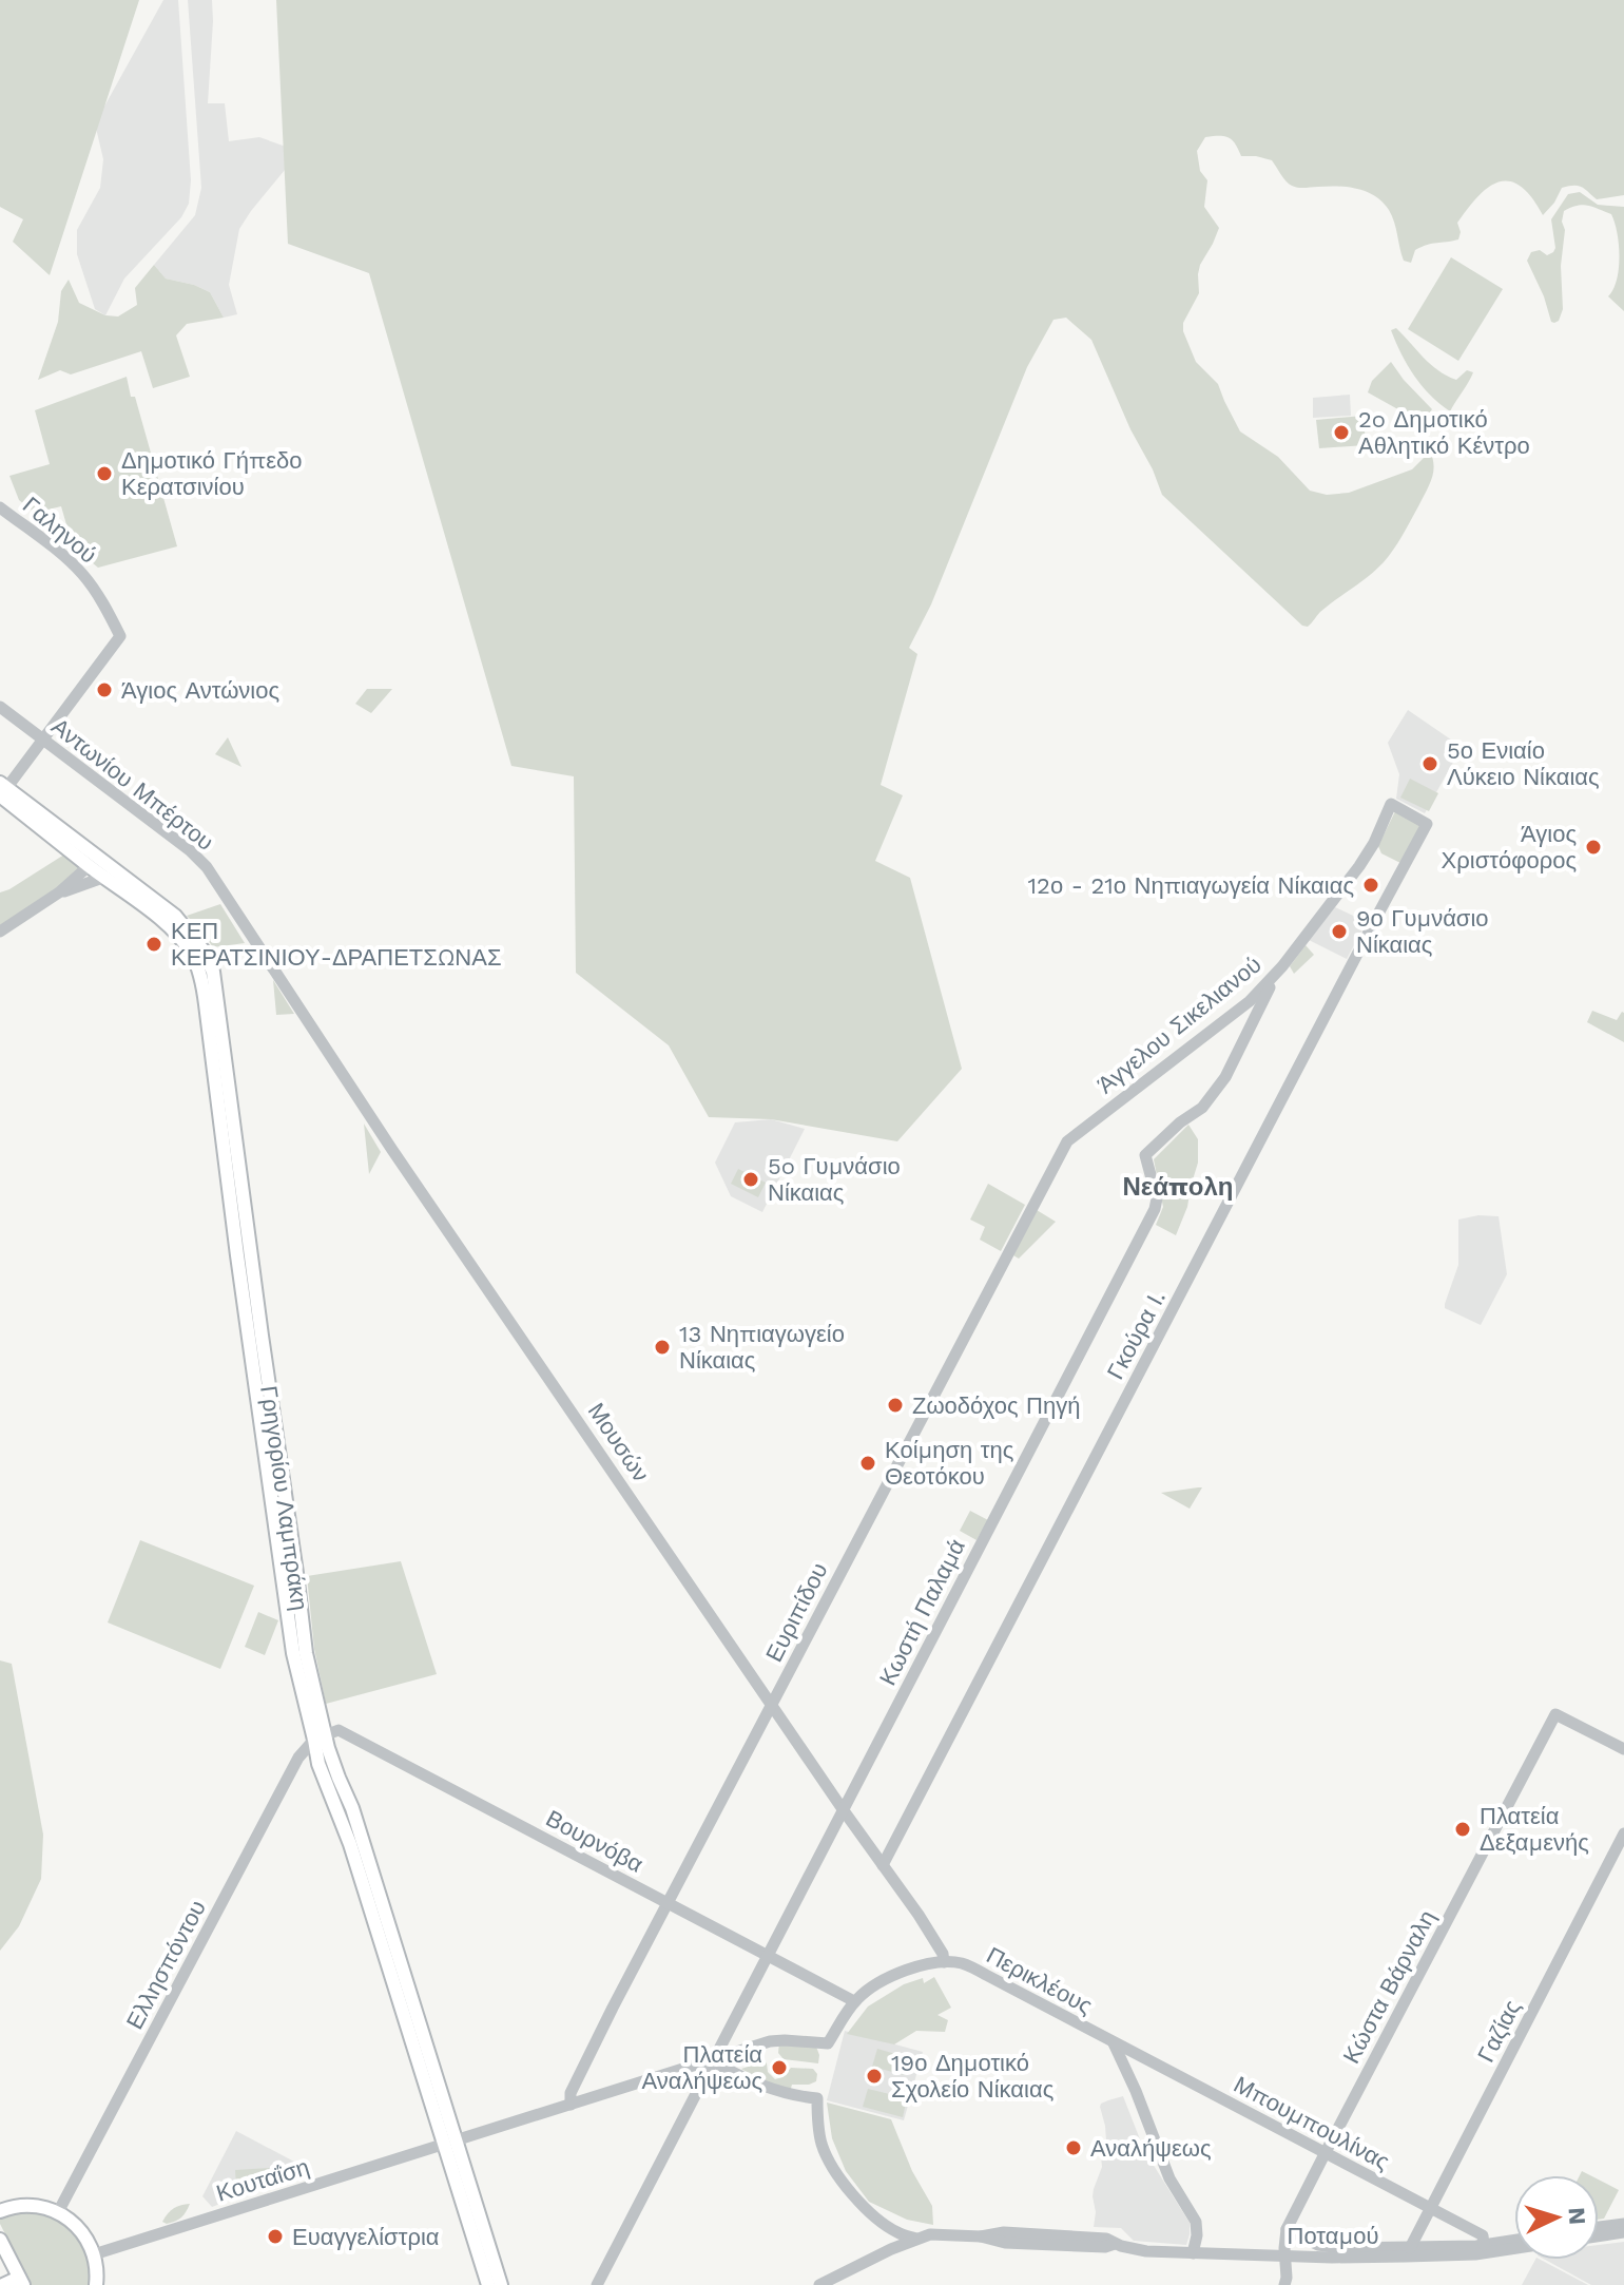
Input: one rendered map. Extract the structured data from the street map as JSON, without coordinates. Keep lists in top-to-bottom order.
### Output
{
  "streets": {
    "main road": ["Γρηγορίου Λαμπράκη"],
    "street": [
      "Γαληνού",
      "Αντωνίου Μπέρτου",
      "Άγγελου Σικελιανού",
      "Γκούρα Ι.",
      "Μουσών",
      "Ευριπίδου",
      "Κωστή Παλαμά",
      "Βουρνόβα",
      "Ελλησπόντου",
      "Περικλέους",
      "Κώστα Βάρναλη",
      "Γαζίας",
      "Μπουμπουλίνας",
      "Κουταΐση",
      "Ποταμού"
    ]
  },
  "crossings": [
    ["Γαληνού", "Αντωνίου Μπέρτου"],
    ["Αντωνίου Μπέρτου", "Μουσών"],
    ["Άγγελου Σικελιανού", "Γκούρα Ι."],
    ["Άγγελου Σικελιανού", "Ευριπίδου"],
    ["Άγγελου Σικελιανού", "Κωστή Παλαμά"],
    ["Γκούρα Ι.", "Μουσών"],
    ["Μουσών", "Ευριπίδου"],
    ["Μουσών", "Κωστή Παλαμά"],
    ["Μουσών", "Περικλέους"],
    ["Γρηγορίου Λαμπράκη", "Βουρνόβα"],
    ["Γρηγορίου Λαμπράκη", "Ελλησπόντου"],
    ["Γρηγορίου Λαμπράκη", "Κουταΐση"],
    ["Ευριπίδου", "Βουρνόβα"],
    ["Ευριπίδου", "Κουταΐση"],
    ["Κωστή Παλαμά", "Βουρνόβα"],
    ["Κωστή Παλαμά", "Κουταΐση"],
    ["Βουρνόβα", "Ελλησπόντου"],
    ["Βουρνόβα", "Κουταΐση"],
    ["Περικλέους", "Μπουμπουλίνας"],
    ["Κώστα Βάρναλη", "Μπουμπουλίνας"],
    ["Κώστα Βάρναλη", "Ποταμού"],
    ["Γαζίας", "Μπουμπουλίνας"],
    ["Γαζίας", "Ποταμού"],
    ["Μπουμπουλίνας", "Ποταμού"]
  ],
  "districts": ["Νεάπολη"],
  "places": [
    "2o Δημοτικό Αθλητικό Κέντρο",
    "Δημοτικό Γήπεδο Κερατσινίου",
    "Άγιος Αντώνιος",
    "5ο Ενιαίο Λύκειο Νίκαιας",
    "Άγιος Χριστόφορος",
    "12ο - 21ο Νηπιαγωγεία Νίκαιας",
    "9ο Γυμνάσιο Νίκαιας",
    "ΚΕΠ ΚΕΡΑΤΣΙΝΙΟΥ-ΔΡΑΠΕΤΣΩΝΑΣ",
    "5o Γυμνάσιο Νίκαιας",
    "13 Νηπιαγωγείο Νίκαιας",
    "Ζωοδόχος Πηγή",
    "Κοίμηση της Θεοτόκου",
    "Πλατεία Δεξαμενής",
    "Πλατεία Αναλήψεως",
    "19ο Δημοτικό Σχολείο Νίκαιας",
    "Αναλήψεως",
    "Ευαγγελίστρια"
  ],
  "north": "right"
}
